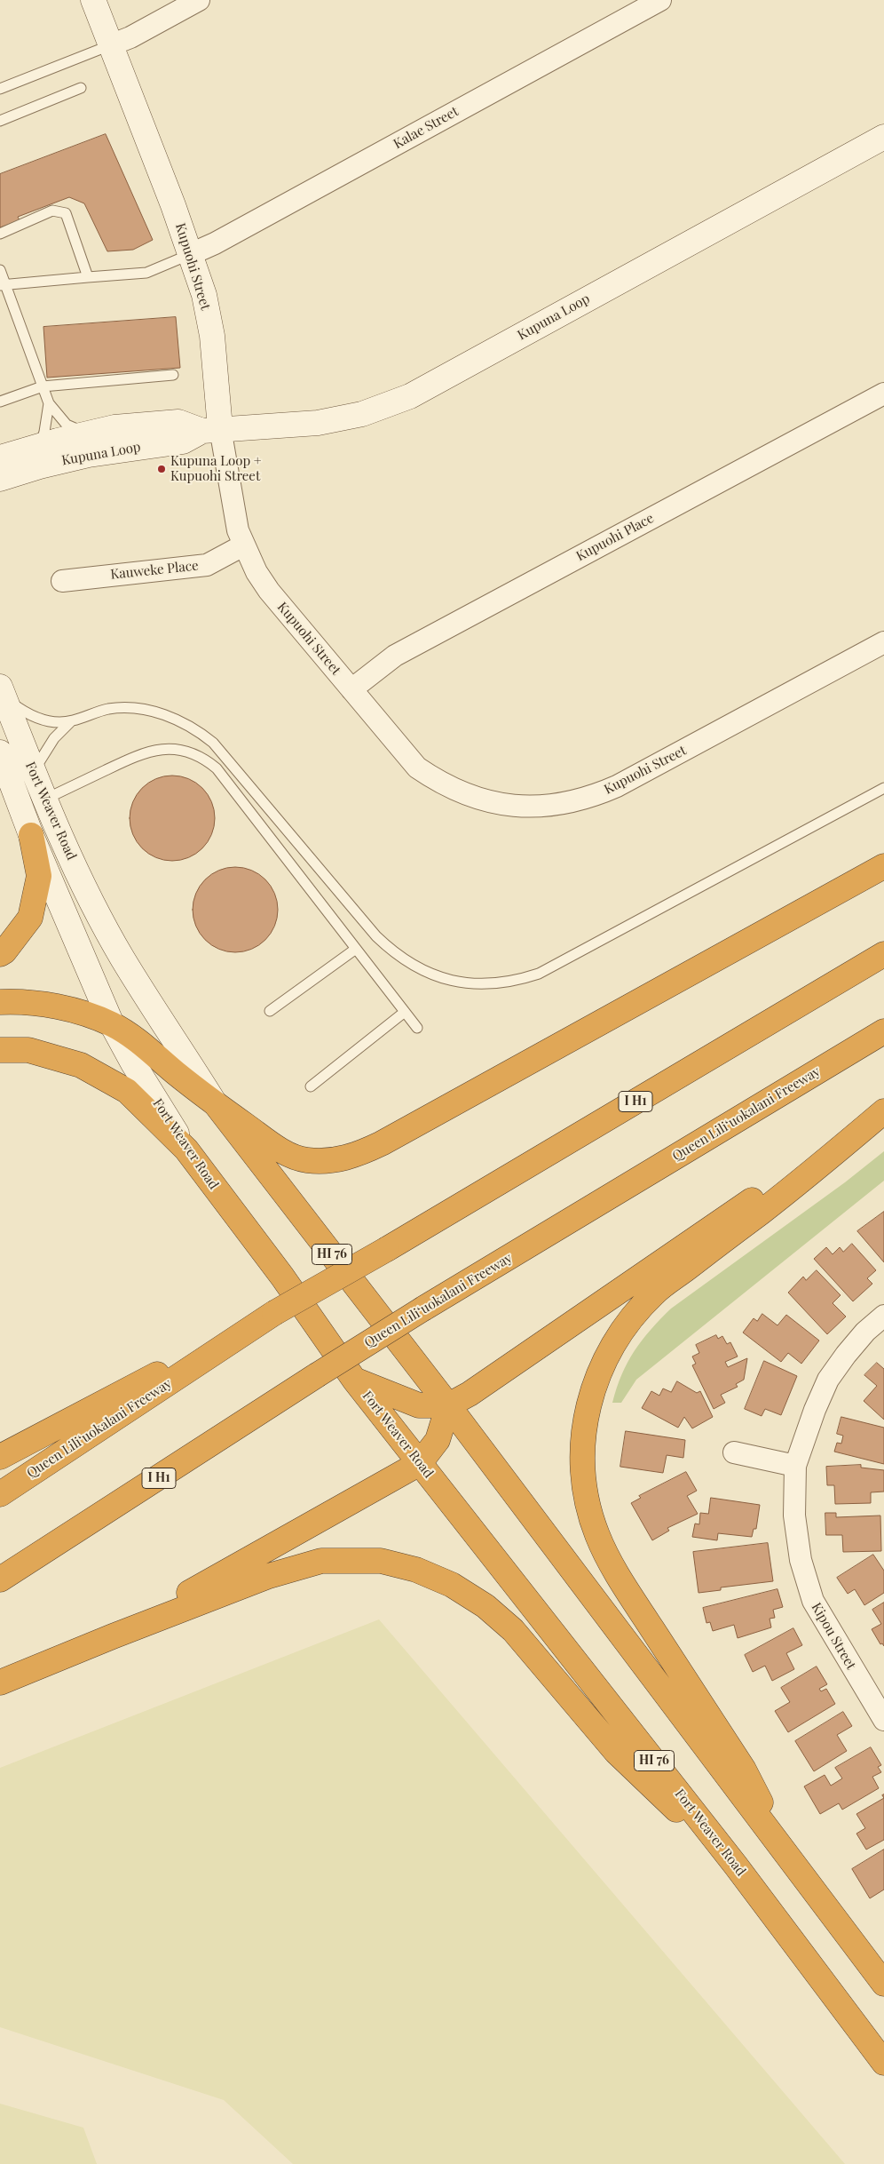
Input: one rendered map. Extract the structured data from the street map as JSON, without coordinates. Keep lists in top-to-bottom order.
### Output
{
  "streets": {
    "highway": [
      "Fort Weaver Road",
      "I H1",
      "Queen Liliʻuokalani Freeway",
      "HI 76"
    ],
    "street": [
      "Kalae Street",
      "Kupuohi Street",
      "Kupuna Loop",
      "Kupuohi Place",
      "Kauweke Place",
      "Kipou Street"
    ]
  },
  "crossings": [
    ["Kalae Street", "Kupuohi Street"],
    ["Kupuohi Street", "Kupuna Loop"],
    ["Kupuohi Street", "Kupuohi Place"],
    ["Kupuohi Street", "Kauweke Place"]
  ],
  "places": ["Kupuna Loop + Kupuohi Street"]
}
